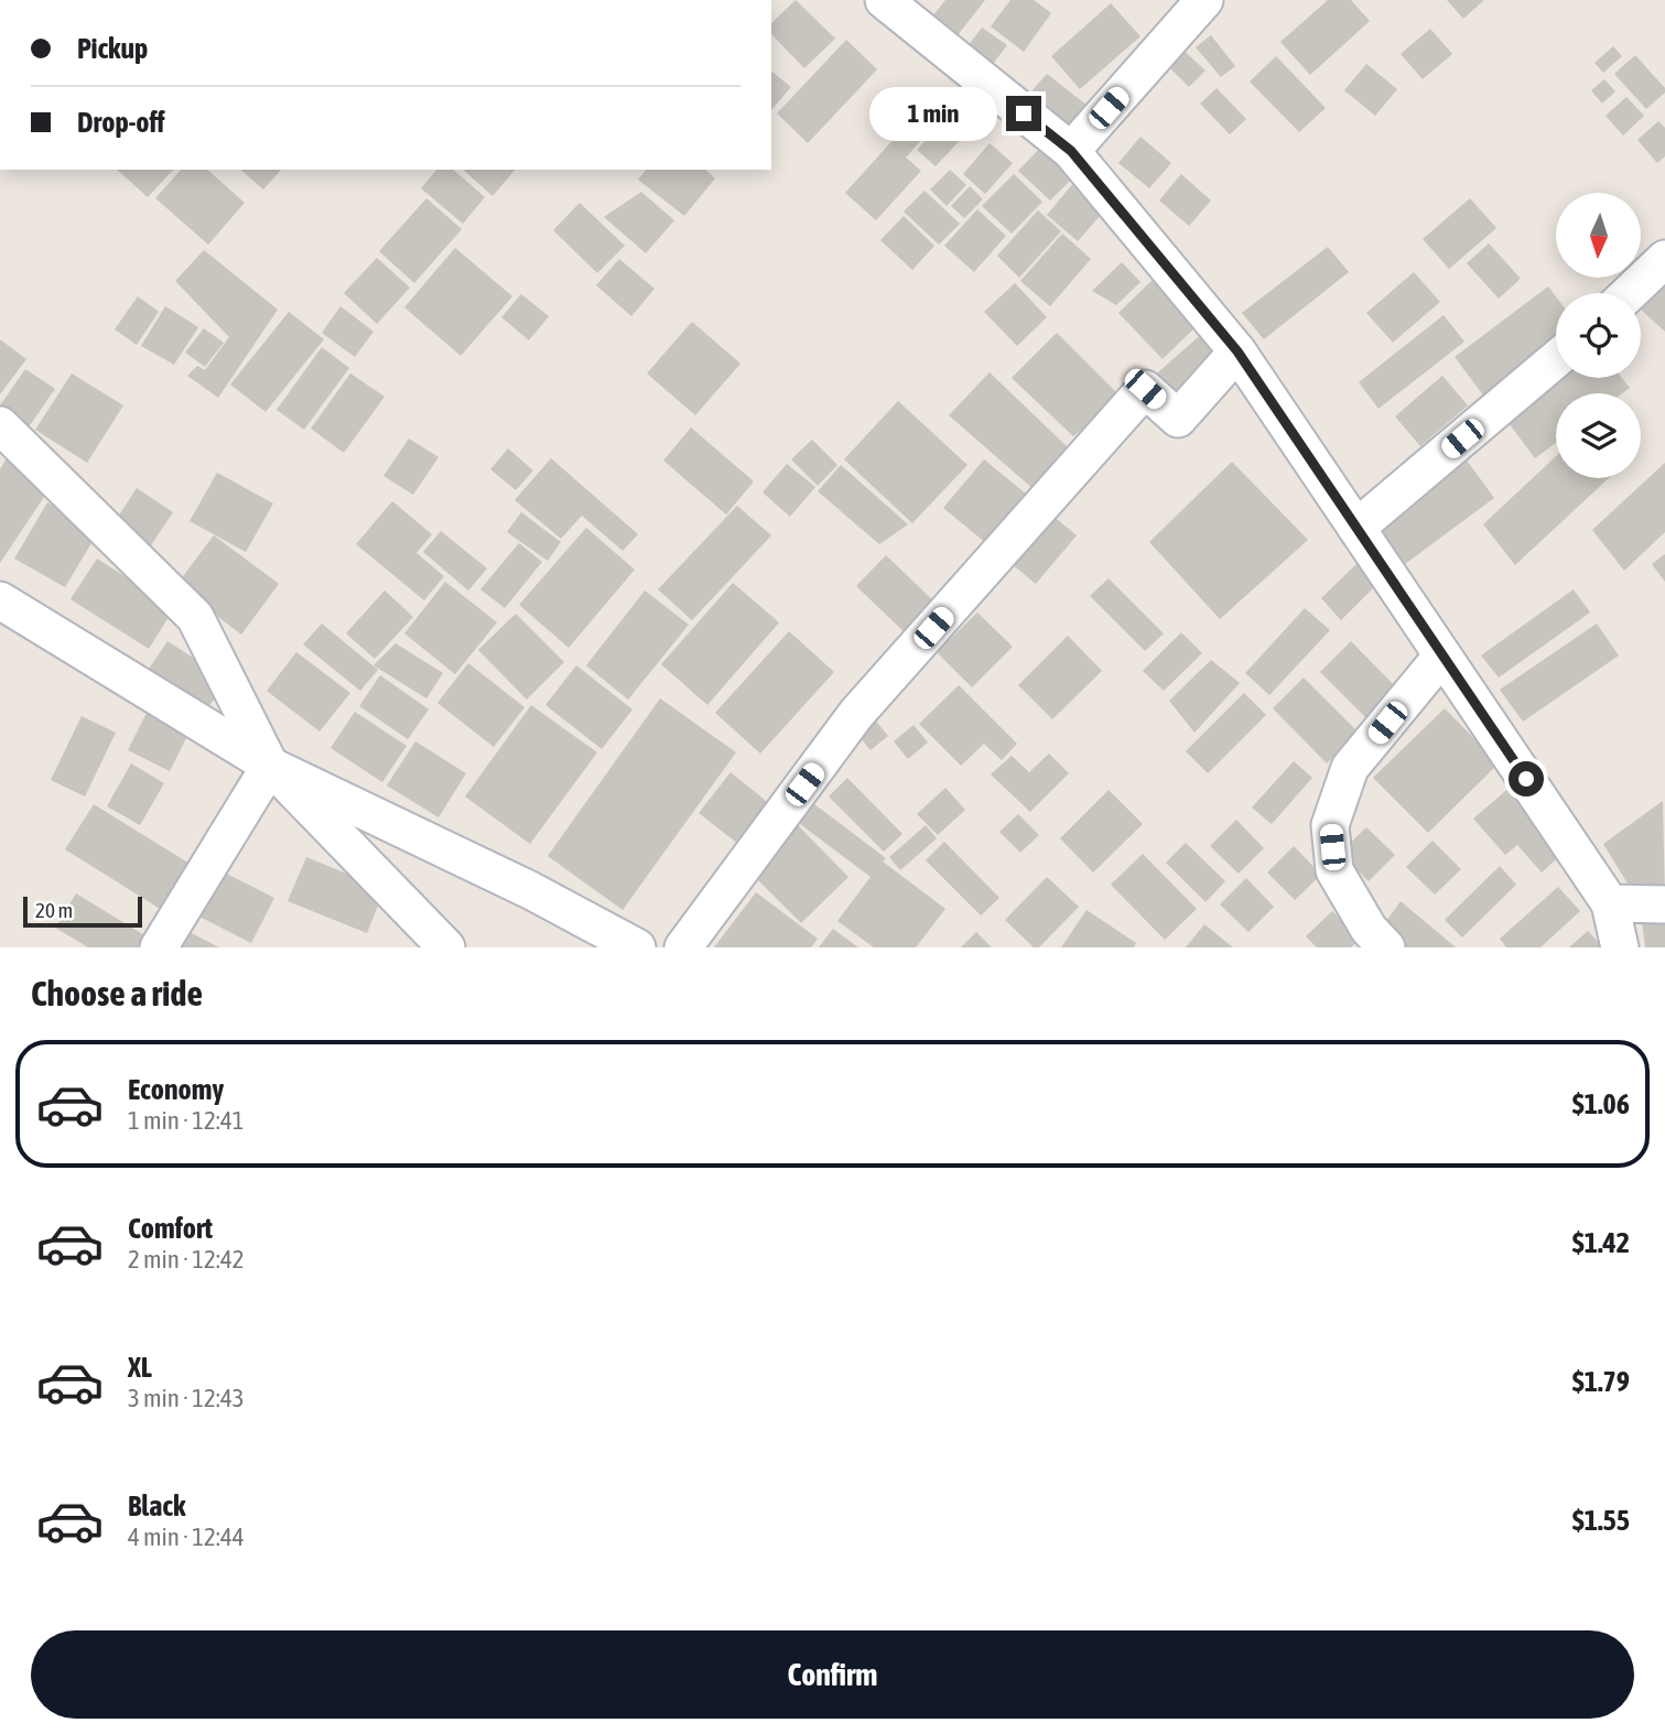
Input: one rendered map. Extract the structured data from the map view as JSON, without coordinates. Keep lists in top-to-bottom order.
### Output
{
  "scale_bar": "20 m",
  "north": "bottom",
  "page": {
    "banner": ["Pickup", "Drop-off"],
    "bubble": "1 min",
    "scale": "20 m",
    "heading": "Choose a ride",
    "list": [
      {
        "name": "Economy",
        "note": "1 min · 12:41",
        "value": "$1.06"
      },
      {
        "name": "Comfort",
        "note": "2 min · 12:42",
        "value": "$1.42"
      },
      {
        "name": "XL",
        "note": "3 min · 12:43",
        "value": "$1.79"
      },
      {
        "name": "Black",
        "note": "4 min · 12:44",
        "value": "$1.55"
      }
    ],
    "buttons": "Confirm"
  }
}
